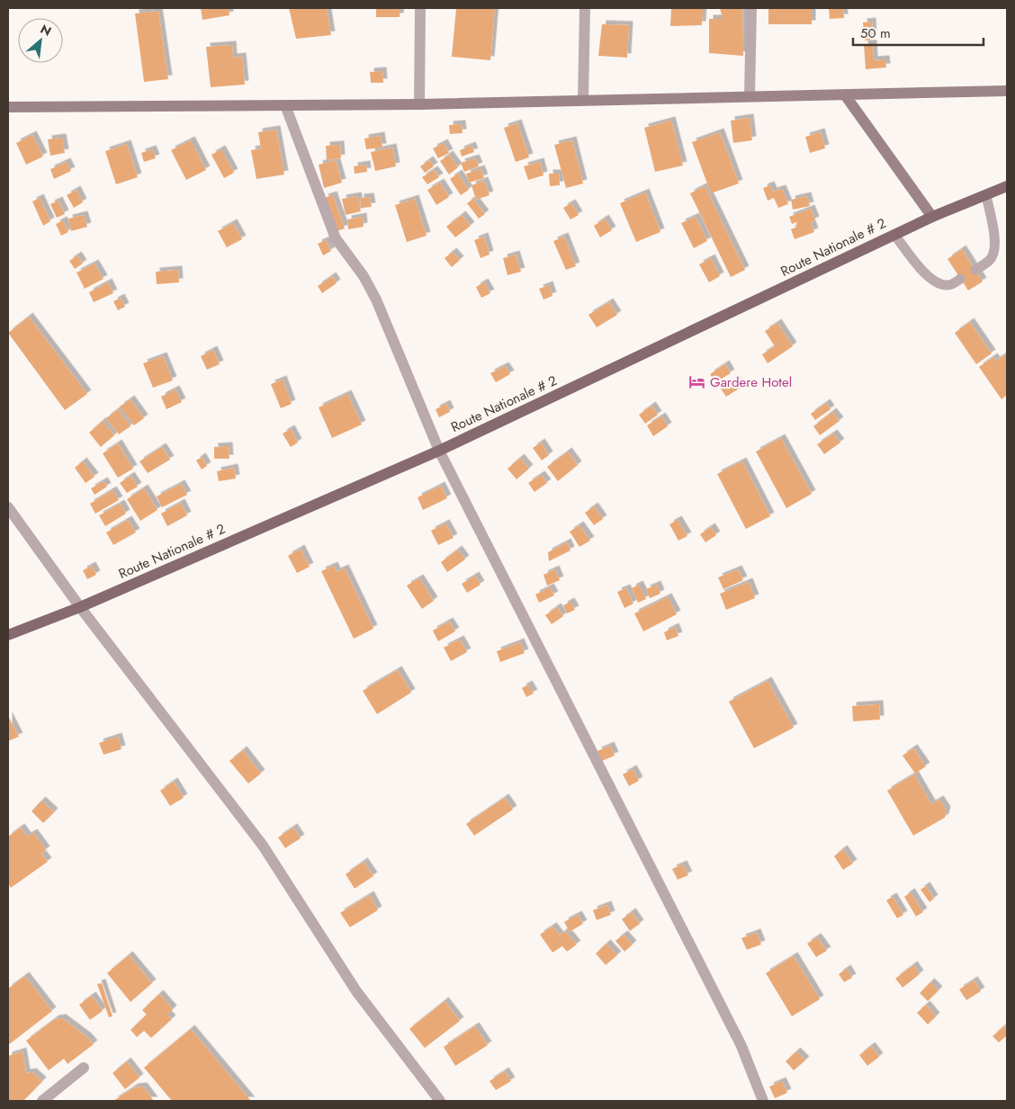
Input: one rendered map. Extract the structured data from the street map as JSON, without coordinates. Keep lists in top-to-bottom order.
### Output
{
  "streets": {
    "main road": ["Route Nationale # 2"]
  },
  "places": {
    "hotel": ["Gardere Hotel"]
  },
  "scale_bar": "50 m",
  "north": "top right"
}
